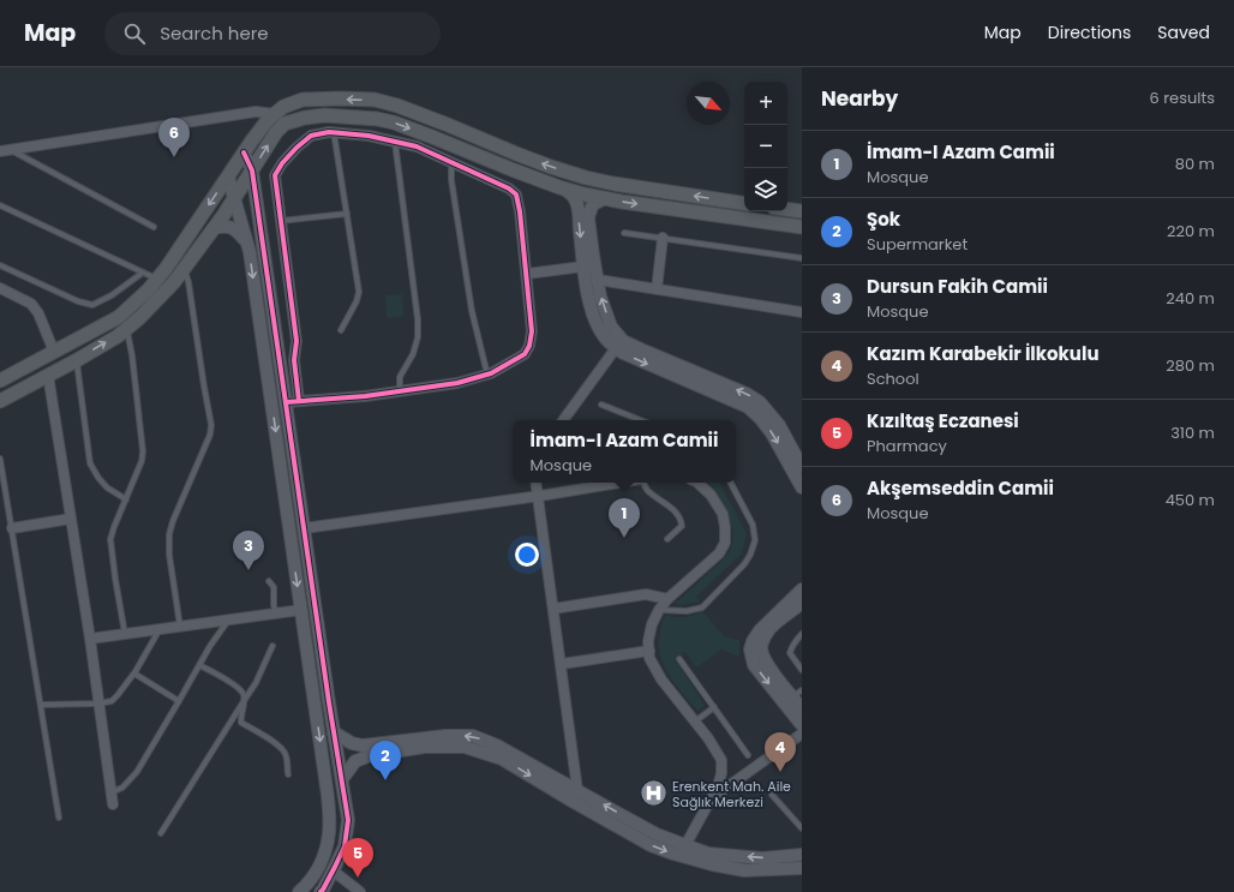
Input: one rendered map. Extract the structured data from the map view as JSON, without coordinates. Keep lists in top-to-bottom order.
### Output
{
  "places": {
    "hospital": ["Erenkent Mah. Aile Sağlık Merkezi"]
  },
  "north": "bottom right",
  "page": {
    "header": "Map",
    "search": "Search here",
    "nav": ["Map", "Directions", "Saved"],
    "heading": ["Nearby", "6 results"],
    "map_buttons": ["+", "−"],
    "pins": [
      "6",
      "1",
      "3",
      "4",
      "2",
      "5"
    ],
    "list": [
      {
        "mark": "1",
        "name": "İmam-I Azam Camii",
        "note": "Mosque",
        "value": "80 m"
      },
      {
        "mark": "2",
        "name": "Şok",
        "note": "Supermarket",
        "value": "220 m"
      },
      {
        "mark": "3",
        "name": "Dursun Fakih Camii",
        "note": "Mosque",
        "value": "240 m"
      },
      {
        "mark": "4",
        "name": "Kazım Karabekir İlkokulu",
        "note": "School",
        "value": "280 m"
      },
      {
        "mark": "5",
        "name": "Kızıltaş Eczanesi",
        "note": "Pharmacy",
        "value": "310 m"
      },
      {
        "mark": "6",
        "name": "Akşemseddin Camii",
        "note": "Mosque",
        "value": "450 m"
      }
    ],
    "popup": ["İmam-I Azam Camii", "Mosque"]
  }
}
